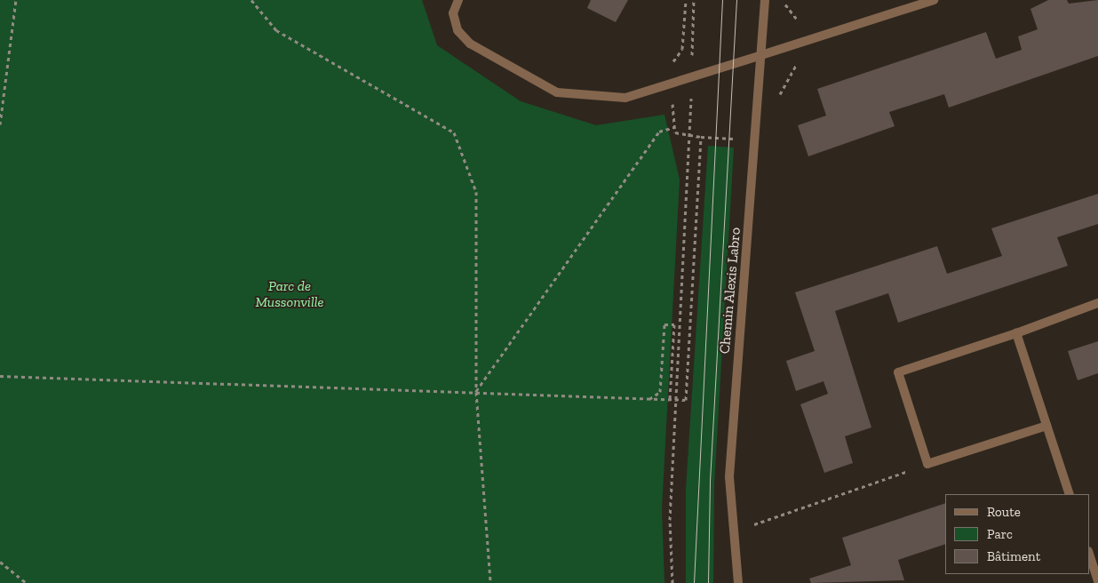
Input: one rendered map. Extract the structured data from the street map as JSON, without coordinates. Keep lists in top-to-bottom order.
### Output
{
  "streets": {
    "street": ["Chemin Alexis Labro"]
  },
  "parks": ["Parc de Mussonville"],
  "legend": ["Route", "Parc", "Bâtiment"]
}
